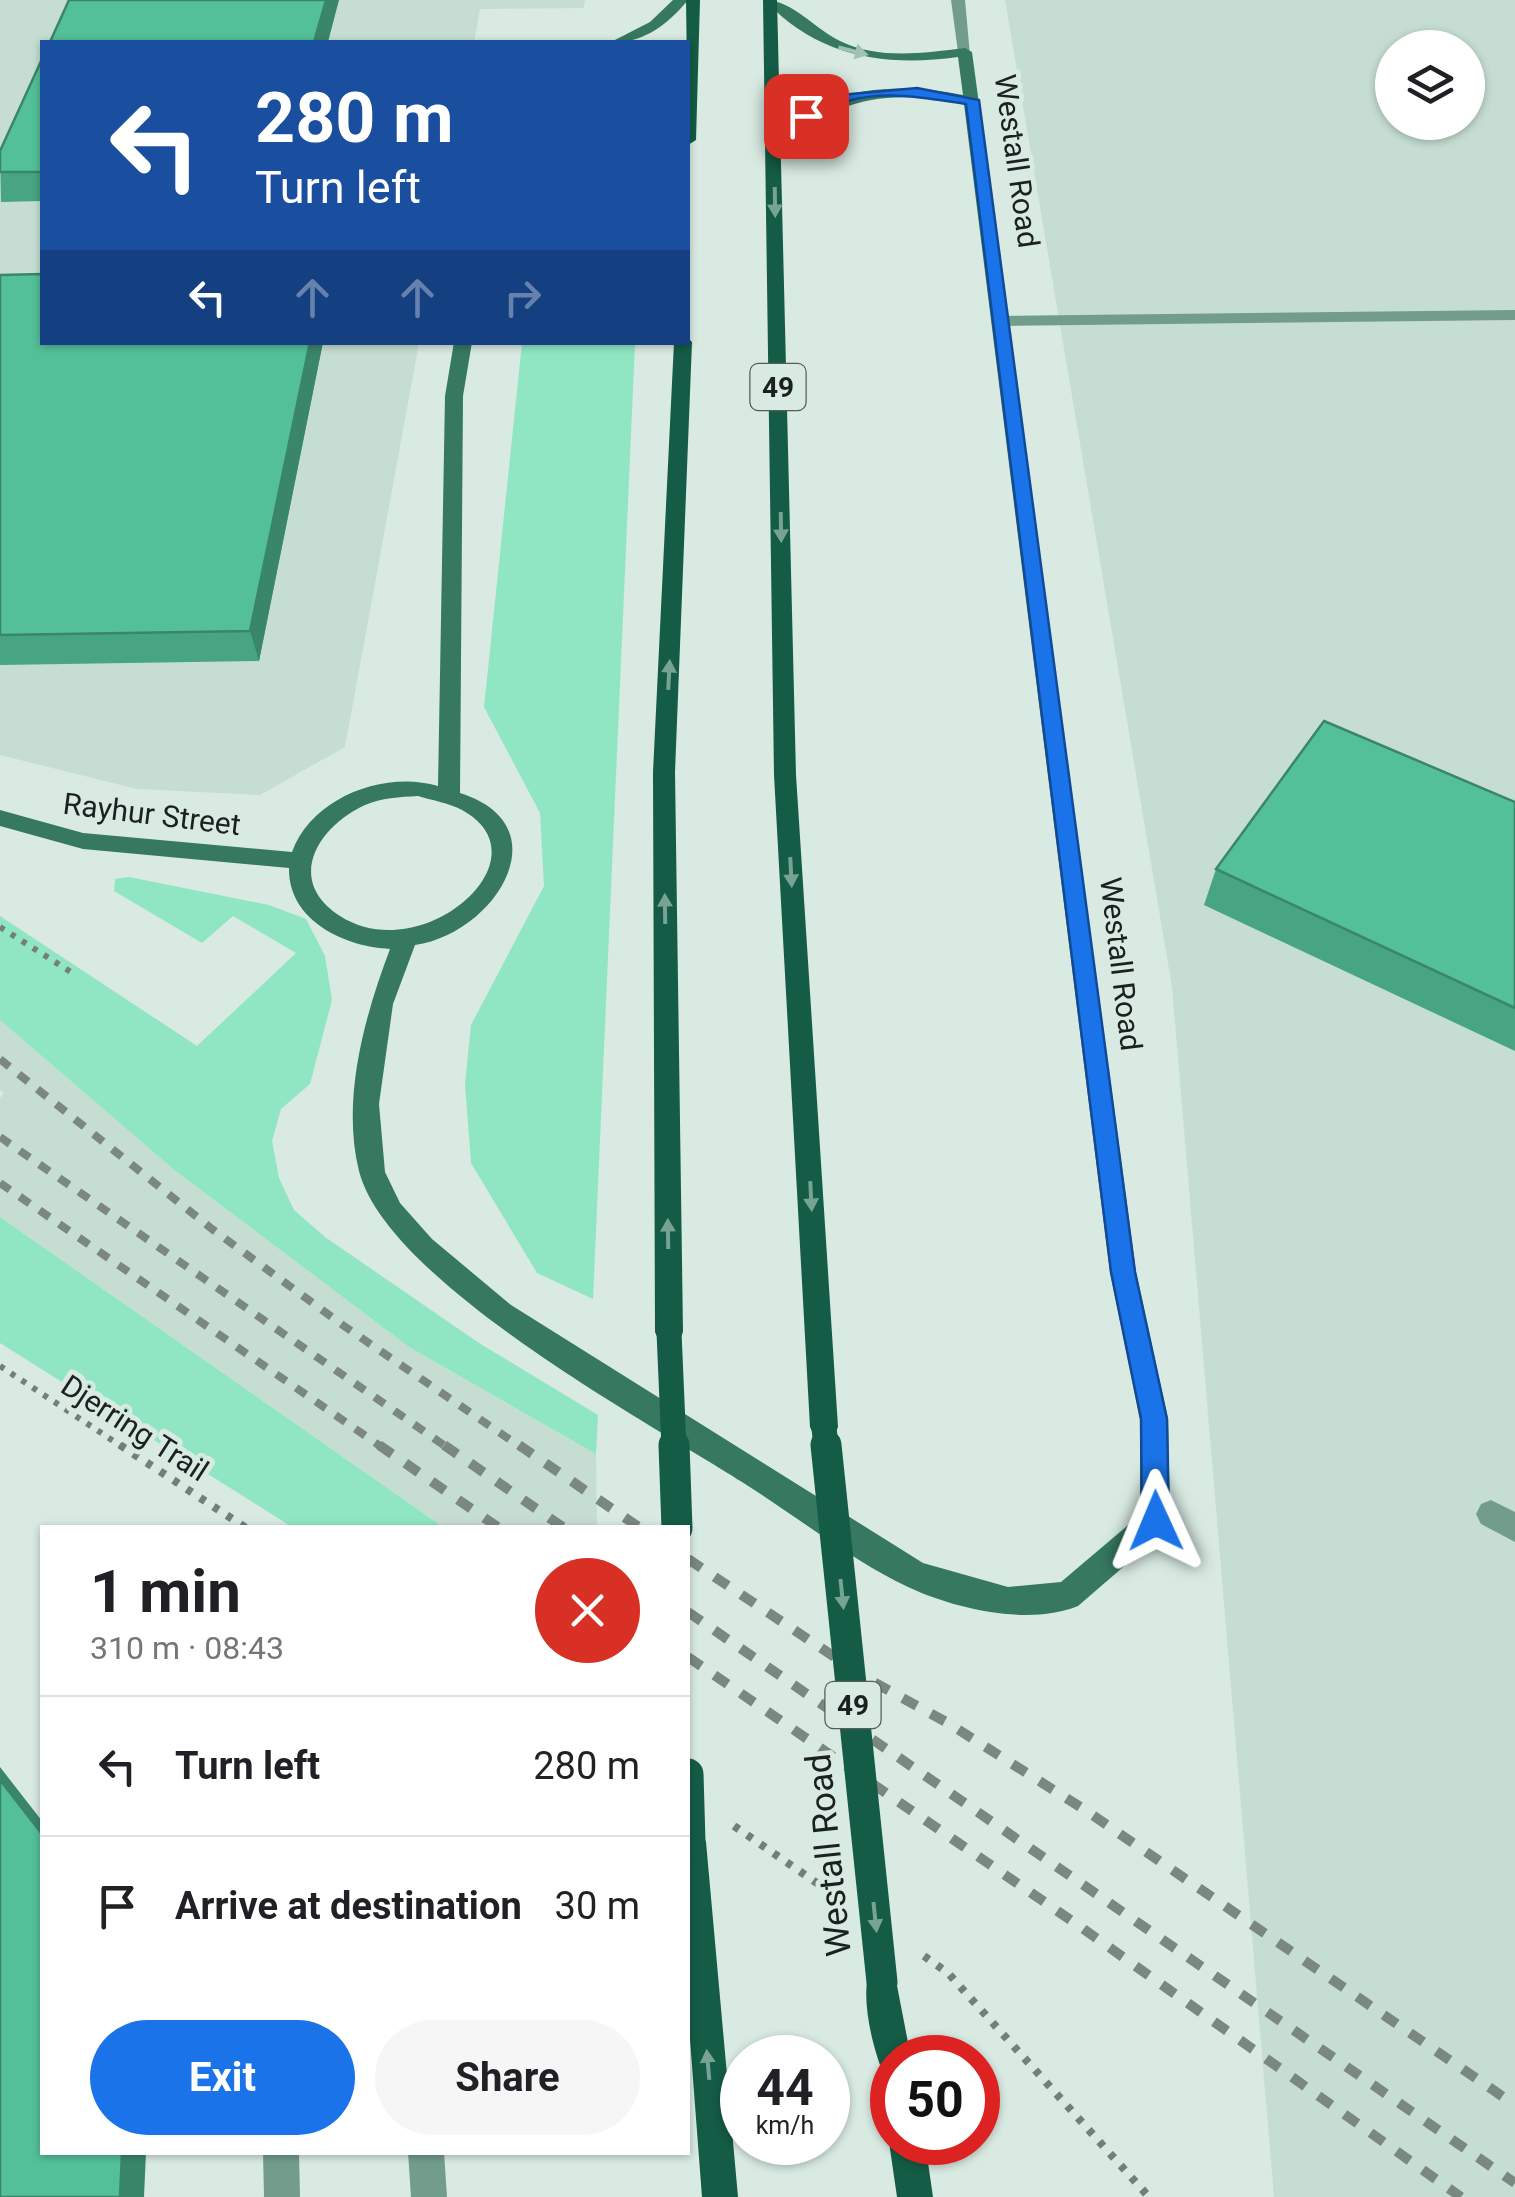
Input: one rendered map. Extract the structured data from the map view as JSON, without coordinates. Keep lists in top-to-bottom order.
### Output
{
  "streets": {
    "main road": ["Westall Road", "49", "Rayhur Street"],
    "path": ["Djerring Trail"]
  },
  "crossings": [
    ["Westall Road", "Rayhur Street"]
  ],
  "page": {
    "turn": ["280 m", "Turn left"],
    "heading": ["1 min", "310 m · 08:43"],
    "list": [
      {
        "name": "Turn left",
        "value": "280 m"
      },
      {
        "name": "Arrive at destination",
        "value": "30 m"
      }
    ],
    "buttons": ["Exit", "Share"],
    "speed": "44 km/h",
    "limit": "50"
  }
}
